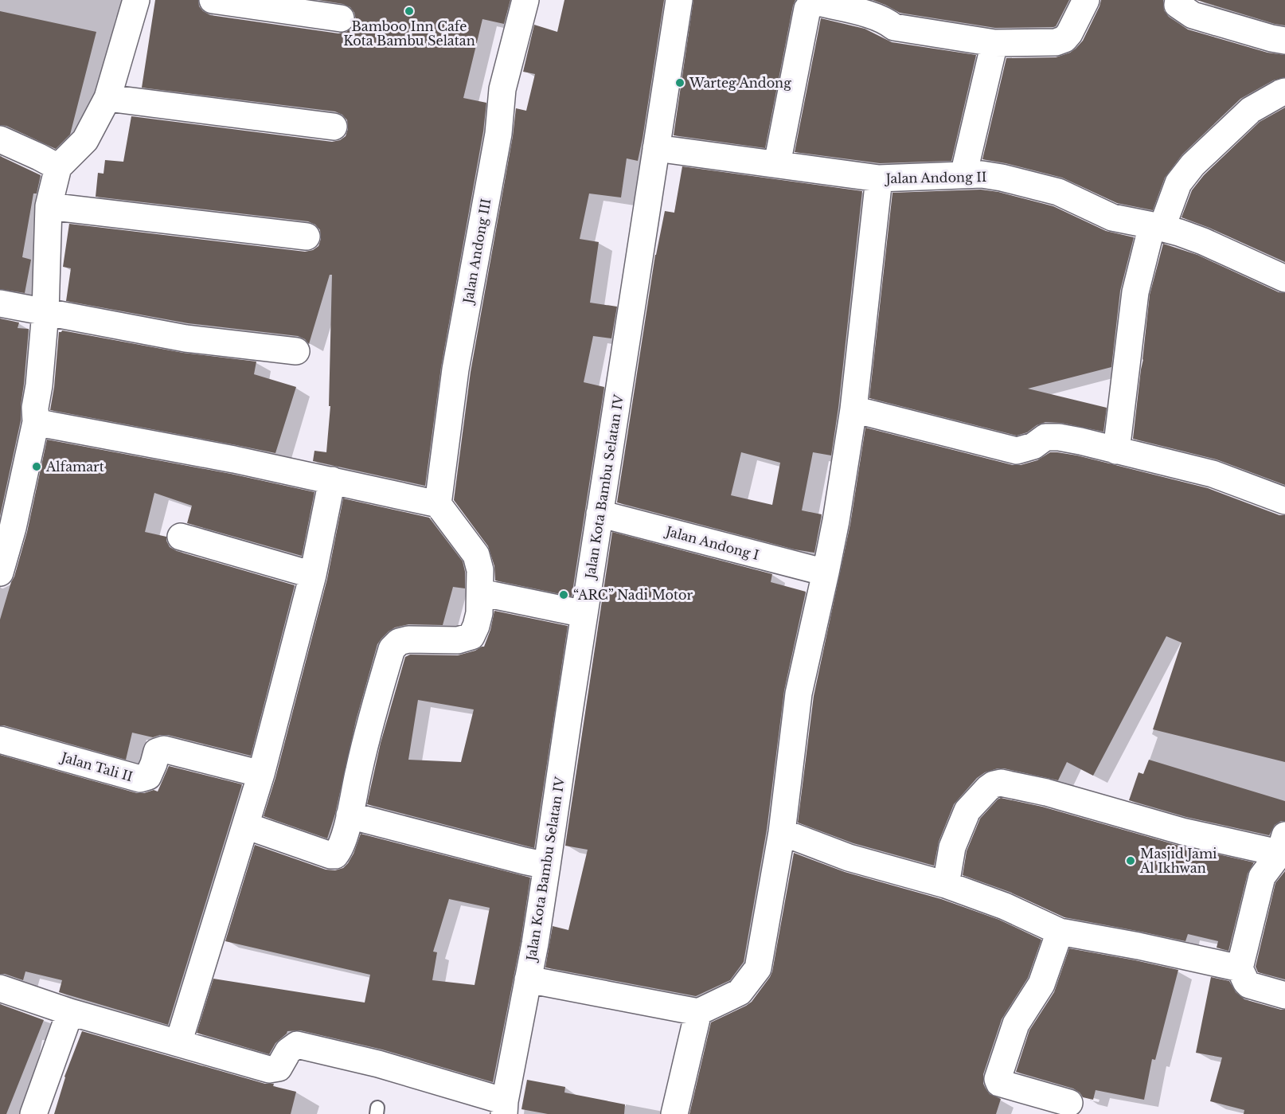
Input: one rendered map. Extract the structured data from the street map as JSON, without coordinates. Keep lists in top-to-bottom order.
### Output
{
  "streets": {
    "street": [
      "Jalan Andong II",
      "Jalan Andong III",
      "Jalan Kota Bambu Selatan IV",
      "Jalan Andong I",
      "Jalan Tali II"
    ]
  },
  "crossings": [
    ["Jalan Andong II", "Jalan Kota Bambu Selatan IV"],
    ["Jalan Kota Bambu Selatan IV", "Jalan Andong I"]
  ],
  "places": [
    "Bamboo Inn Cafe Kota Bambu Selatan",
    "Warteg Andong",
    "Alfamart",
    "“ARC” Nadi Motor",
    "Masjid Jami Al Ikhwan"
  ]
}
